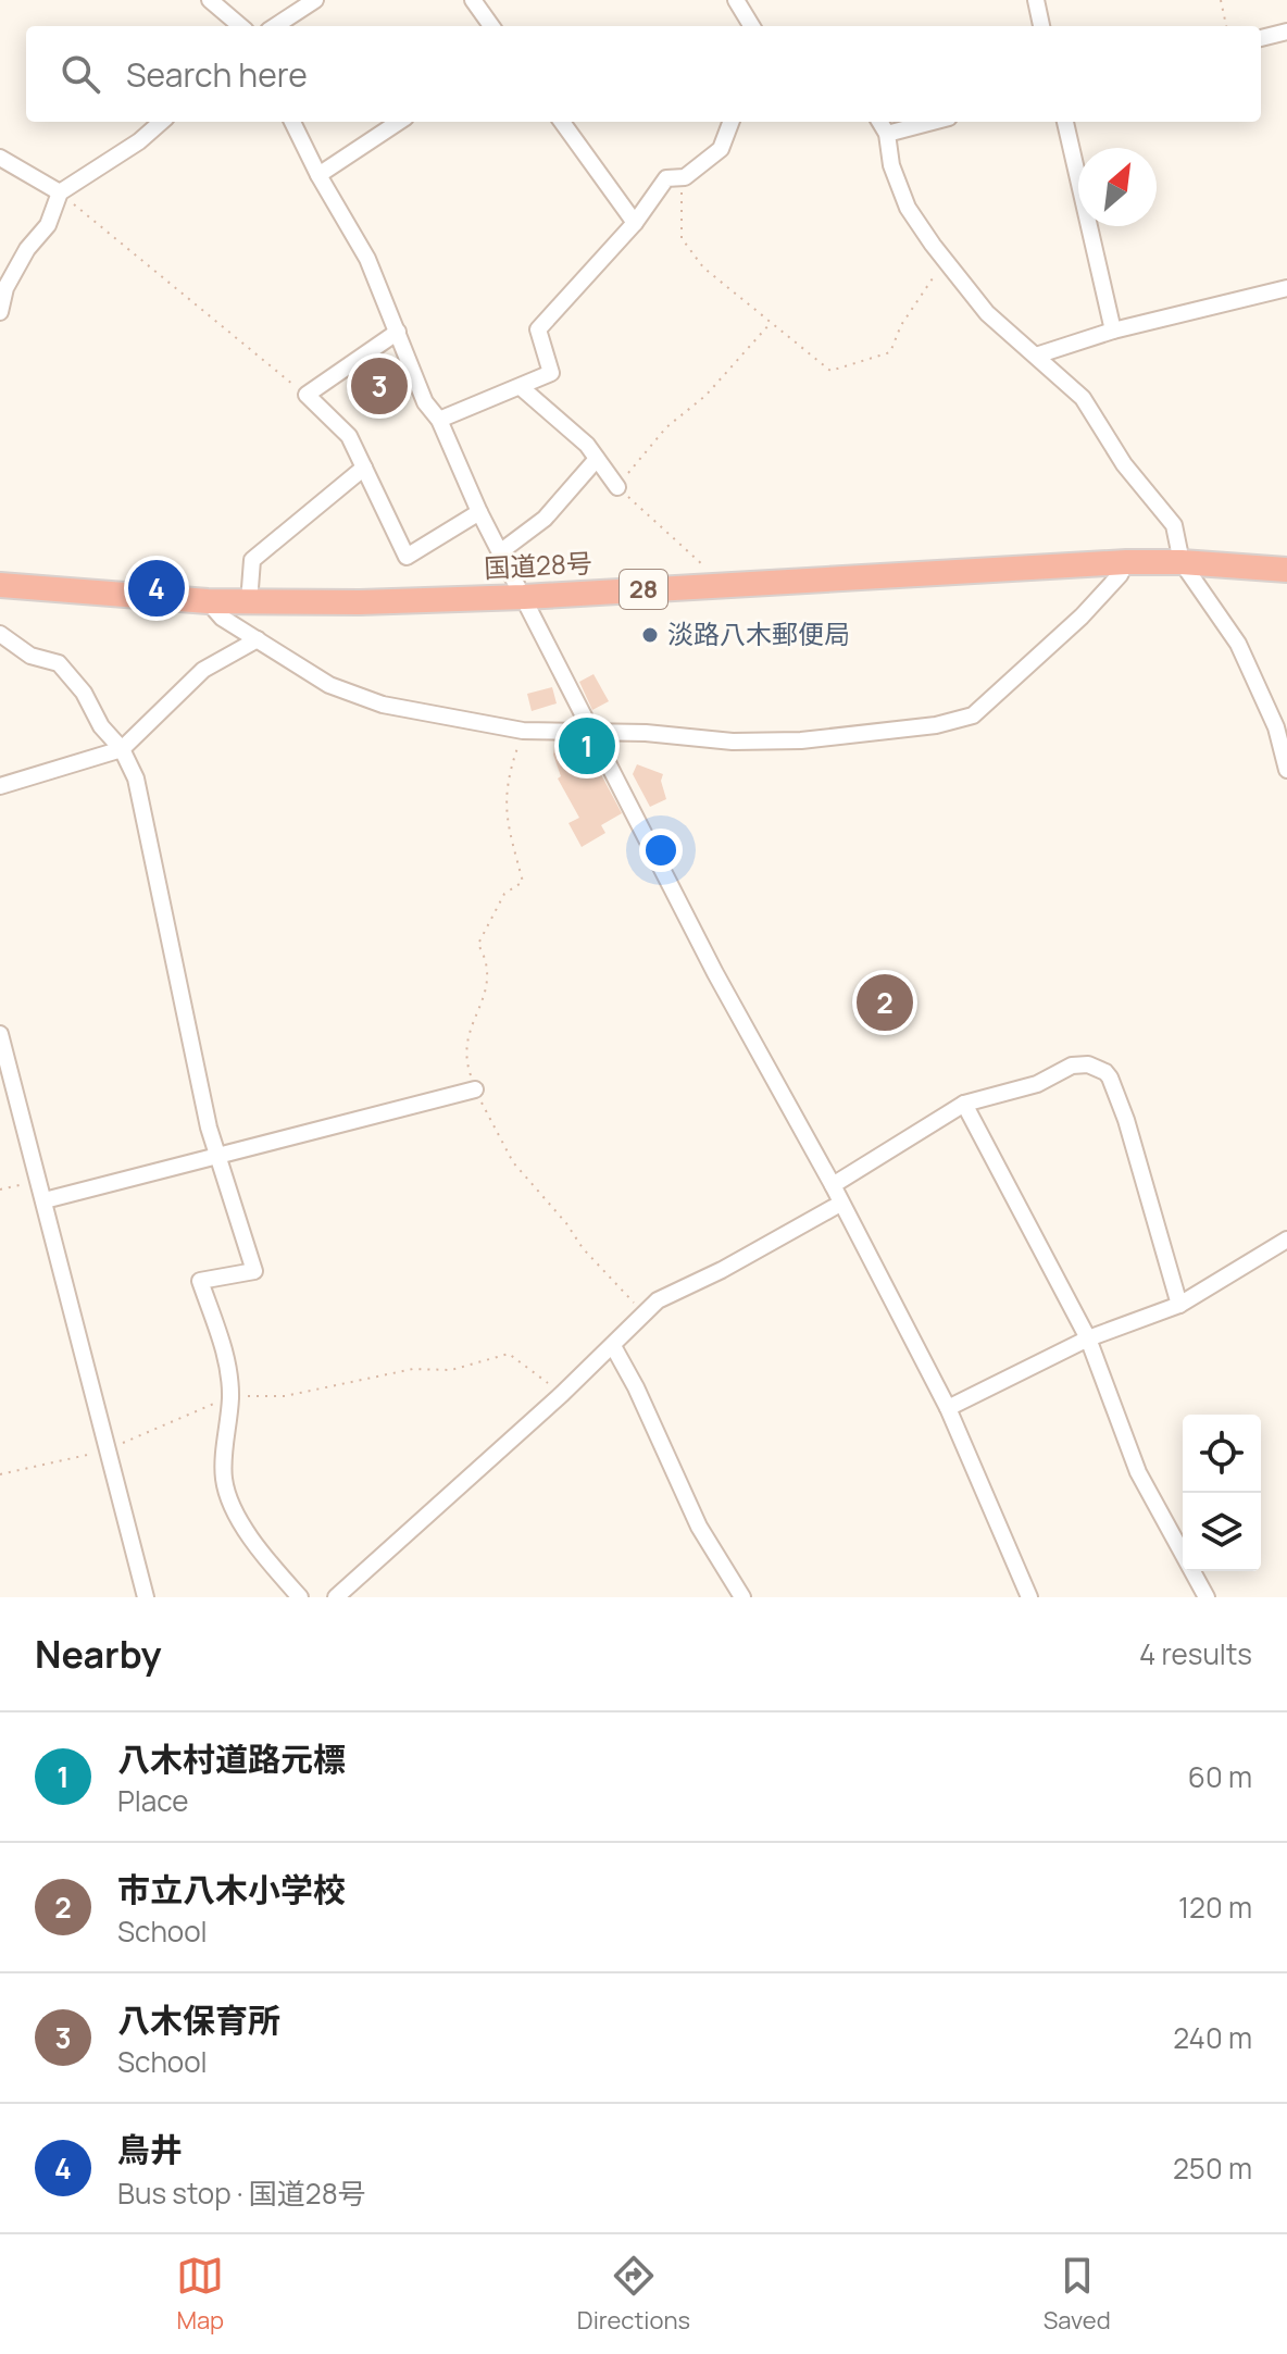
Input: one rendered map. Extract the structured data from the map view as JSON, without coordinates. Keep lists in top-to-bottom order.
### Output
{
  "streets": {
    "highway": ["国道28号", "28"]
  },
  "places": ["淡路八木郵便局"],
  "north": "top right",
  "page": {
    "search": "Search here",
    "pins": [
      "3",
      "4",
      "1",
      "2"
    ],
    "heading": ["Nearby", "4 results"],
    "list": [
      {
        "mark": "1",
        "name": "八木村道路元標",
        "note": "Place",
        "value": "60 m"
      },
      {
        "mark": "2",
        "name": "市立八木小学校",
        "note": "School",
        "value": "120 m"
      },
      {
        "mark": "3",
        "name": "八木保育所",
        "note": "School",
        "value": "240 m"
      },
      {
        "mark": "4",
        "name": "鳥井",
        "note": "Bus stop · 国道28号",
        "value": "250 m"
      }
    ],
    "nav": ["Map", "Directions", "Saved"]
  }
}
